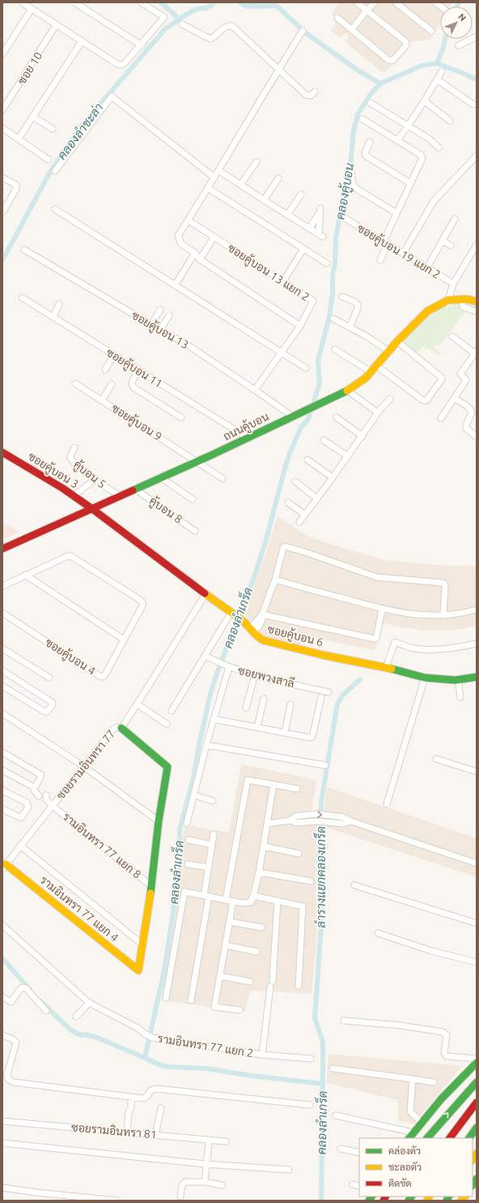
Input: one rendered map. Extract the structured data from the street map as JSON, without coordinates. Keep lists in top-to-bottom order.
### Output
{
  "streets": {
    "main road": [
      "ถนนคู้บอน",
      "ซอยคู้บอน 3",
      "ซอยคู้บอน 6",
      "รามอินทรา 77 แยก 4"
    ],
    "street": [
      "ซอย 10",
      "ซอยคู้บอน 19 แยก 2",
      "ซอยคู้บอน 13 แยก 2",
      "ซอยคู้บอน 13",
      "ซอยคู้บอน 11",
      "ซอยคู้บอน 9",
      "คู้บอน 5",
      "คู้บอน 8",
      "ซอยคู้บอน 4",
      "ซอยพวงสาลี",
      "ซอยรามอินทรา 77",
      "รามอินทรา 77 แยก 8",
      "รามอินทรา 77 แยก 2",
      "ซอยรามอินทรา 81"
    ]
  },
  "crossings": [
    ["ซอยคู้บอน 13 แยก 2", "ซอยคู้บอน 13"],
    ["ซอยคู้บอน 13", "ถนนคู้บอน"],
    ["ซอยคู้บอน 11", "ถนนคู้บอน"],
    ["ซอยคู้บอน 9", "ถนนคู้บอน"],
    ["ถนนคู้บอน", "ซอยคู้บอน 3"],
    ["ถนนคู้บอน", "คู้บอน 5"],
    ["ถนนคู้บอน", "คู้บอน 8"],
    ["ถนนคู้บอน", "ซอยคู้บอน 6"],
    ["ซอยคู้บอน 3", "ซอยคู้บอน 6"],
    ["ซอยคู้บอน 6", "ซอยรามอินทรา 77"],
    ["ซอยรามอินทรา 77", "รามอินทรา 77 แยก 8"],
    ["ซอยรามอินทรา 77", "รามอินทรา 77 แยก 4"]
  ],
  "water": [
    "คลองลำชะล่า",
    "คลองคู้บอน",
    "คลองลำเกร็ด",
    "ลำรางแยกคลองเกร็ด"
  ],
  "legend": ["คล่องตัว", "ชะลอตัว", "ติดขัด"],
  "north": "top right"
}
